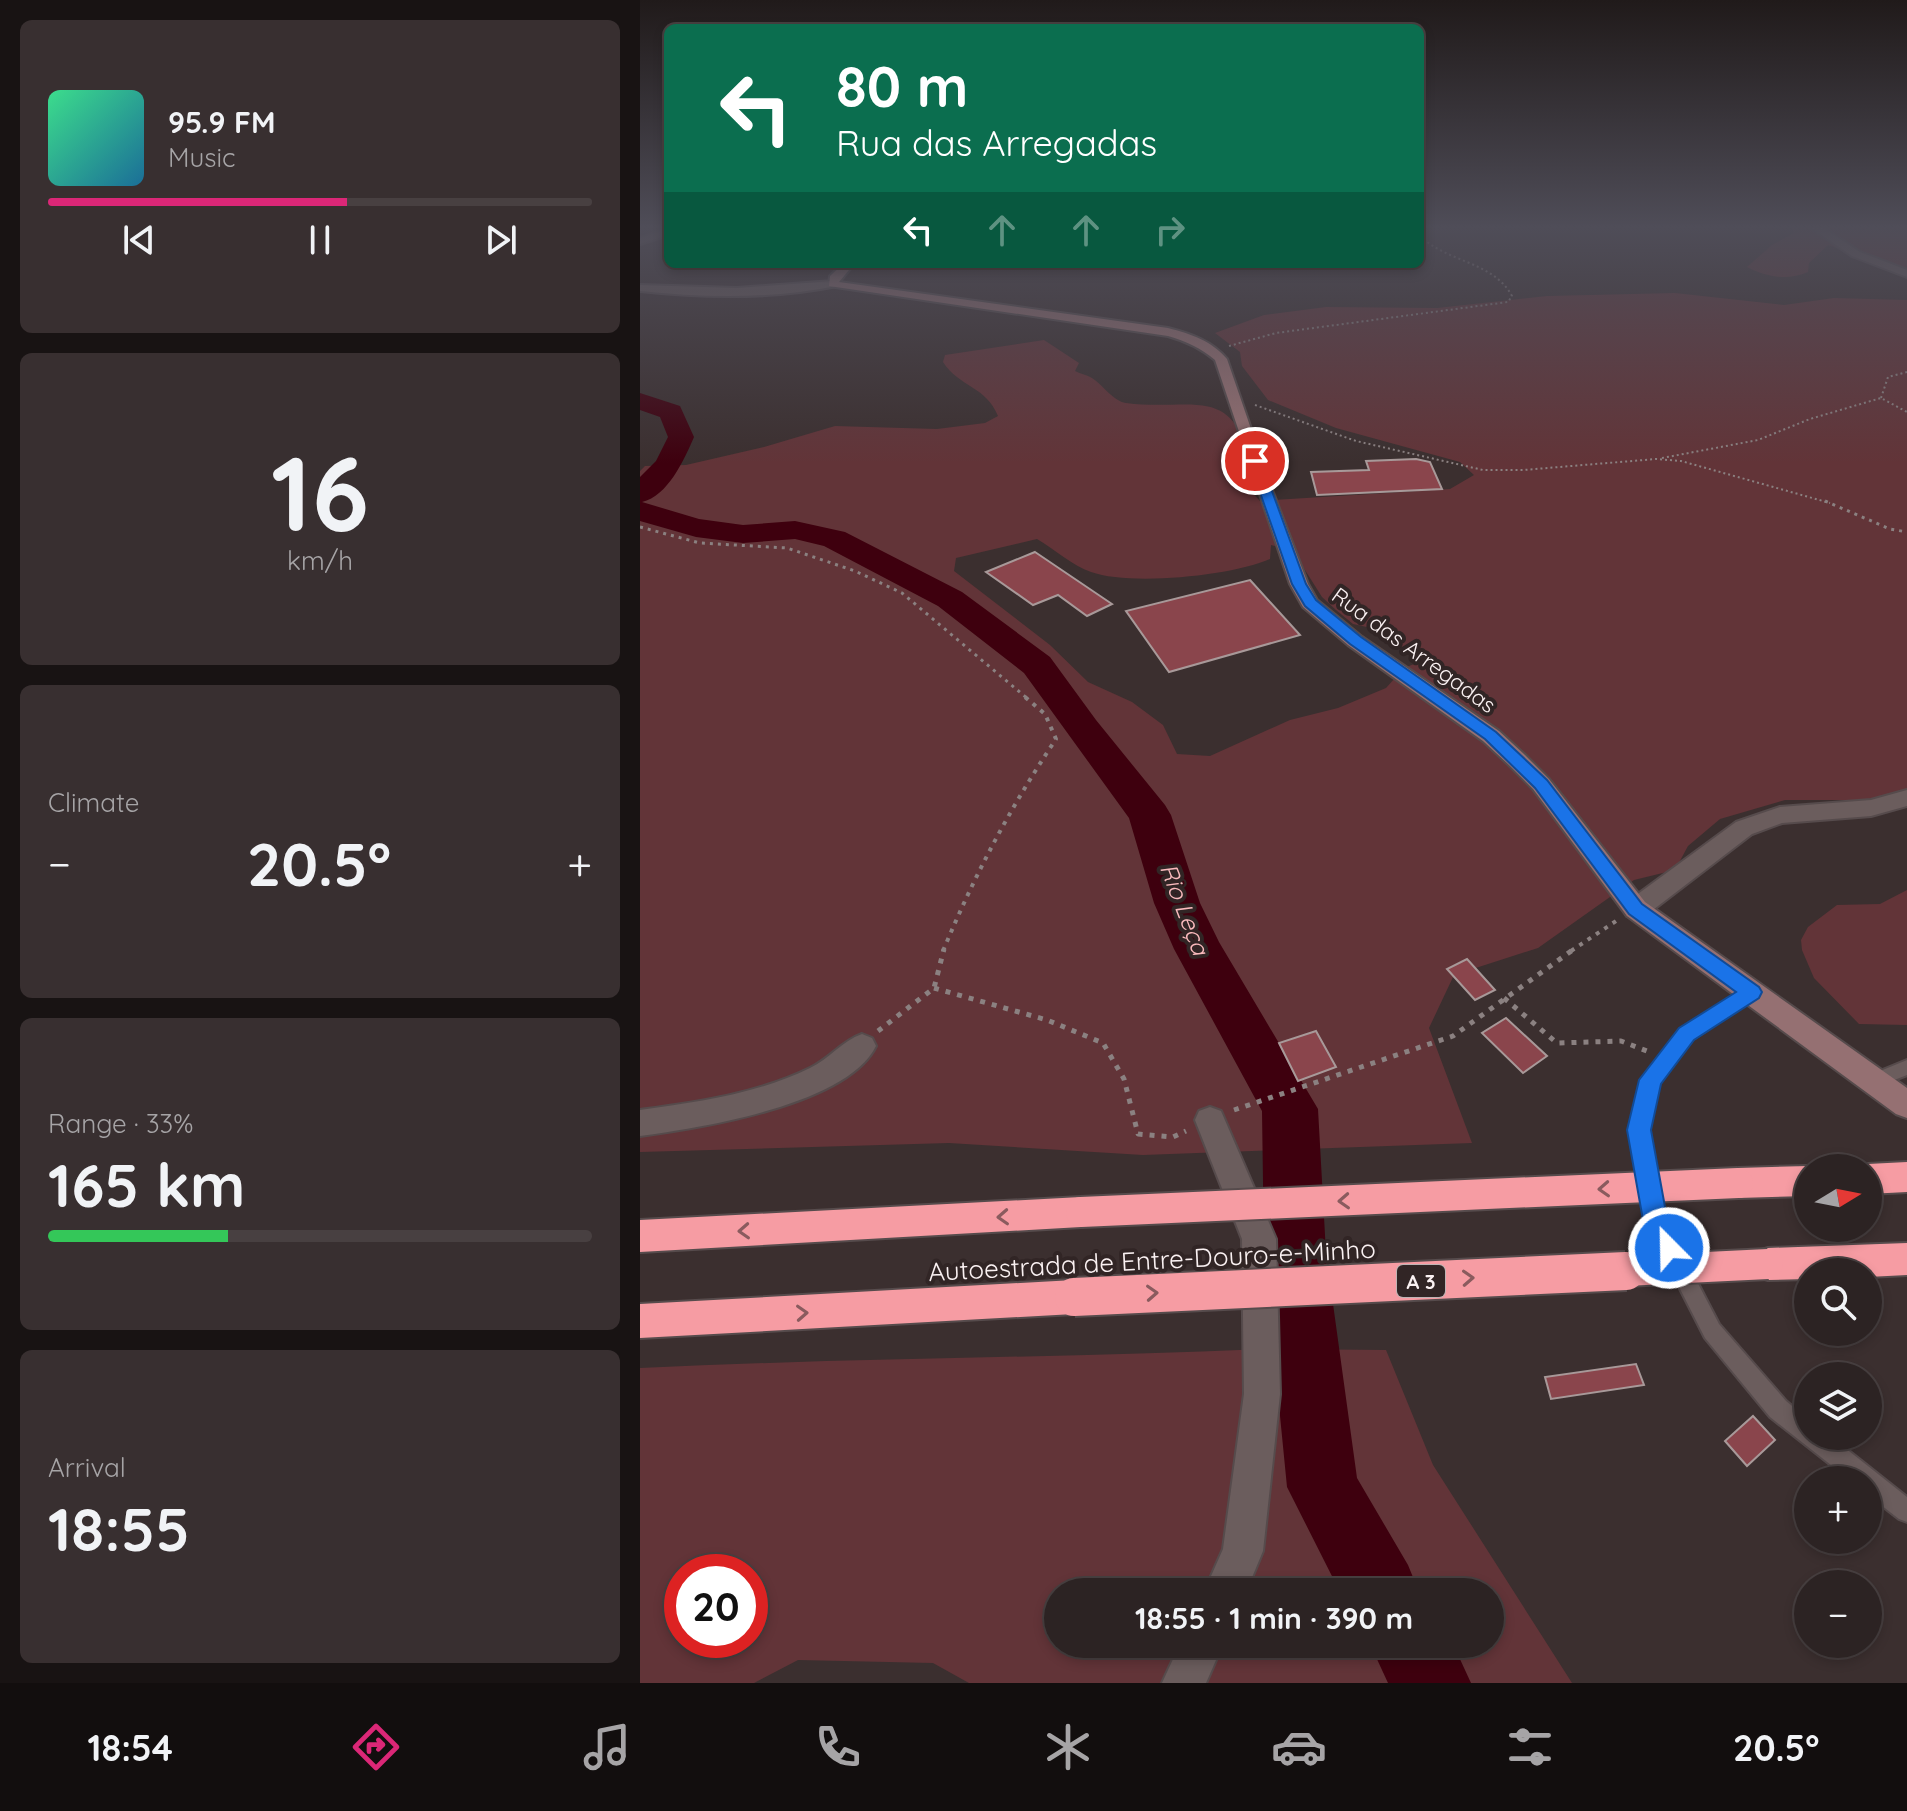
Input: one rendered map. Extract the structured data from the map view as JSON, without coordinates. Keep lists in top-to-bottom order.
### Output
{
  "streets": {
    "highway": ["Autoestrada de Entre-Douro-e-Minho", "A 3"],
    "street": ["Rua das Arregadas"]
  },
  "water": ["Rio Leça"],
  "north": "right",
  "page": {
    "turn": ["80 m", "Rua das Arregadas"],
    "song": ["95.9 FM", "Music"],
    "tile": [
      ["16", "km/h"],
      "Climate",
      ["Range · 33%", "165 km"],
      ["Arrival", "18:55"]
    ],
    "heat": ["−", "20.5°", "+"],
    "map_buttons": ["+", "−"],
    "limit": "20",
    "trip": "18:55 · 1 min · 390 m",
    "tabs": ["18:54", "20.5°"]
  }
}
